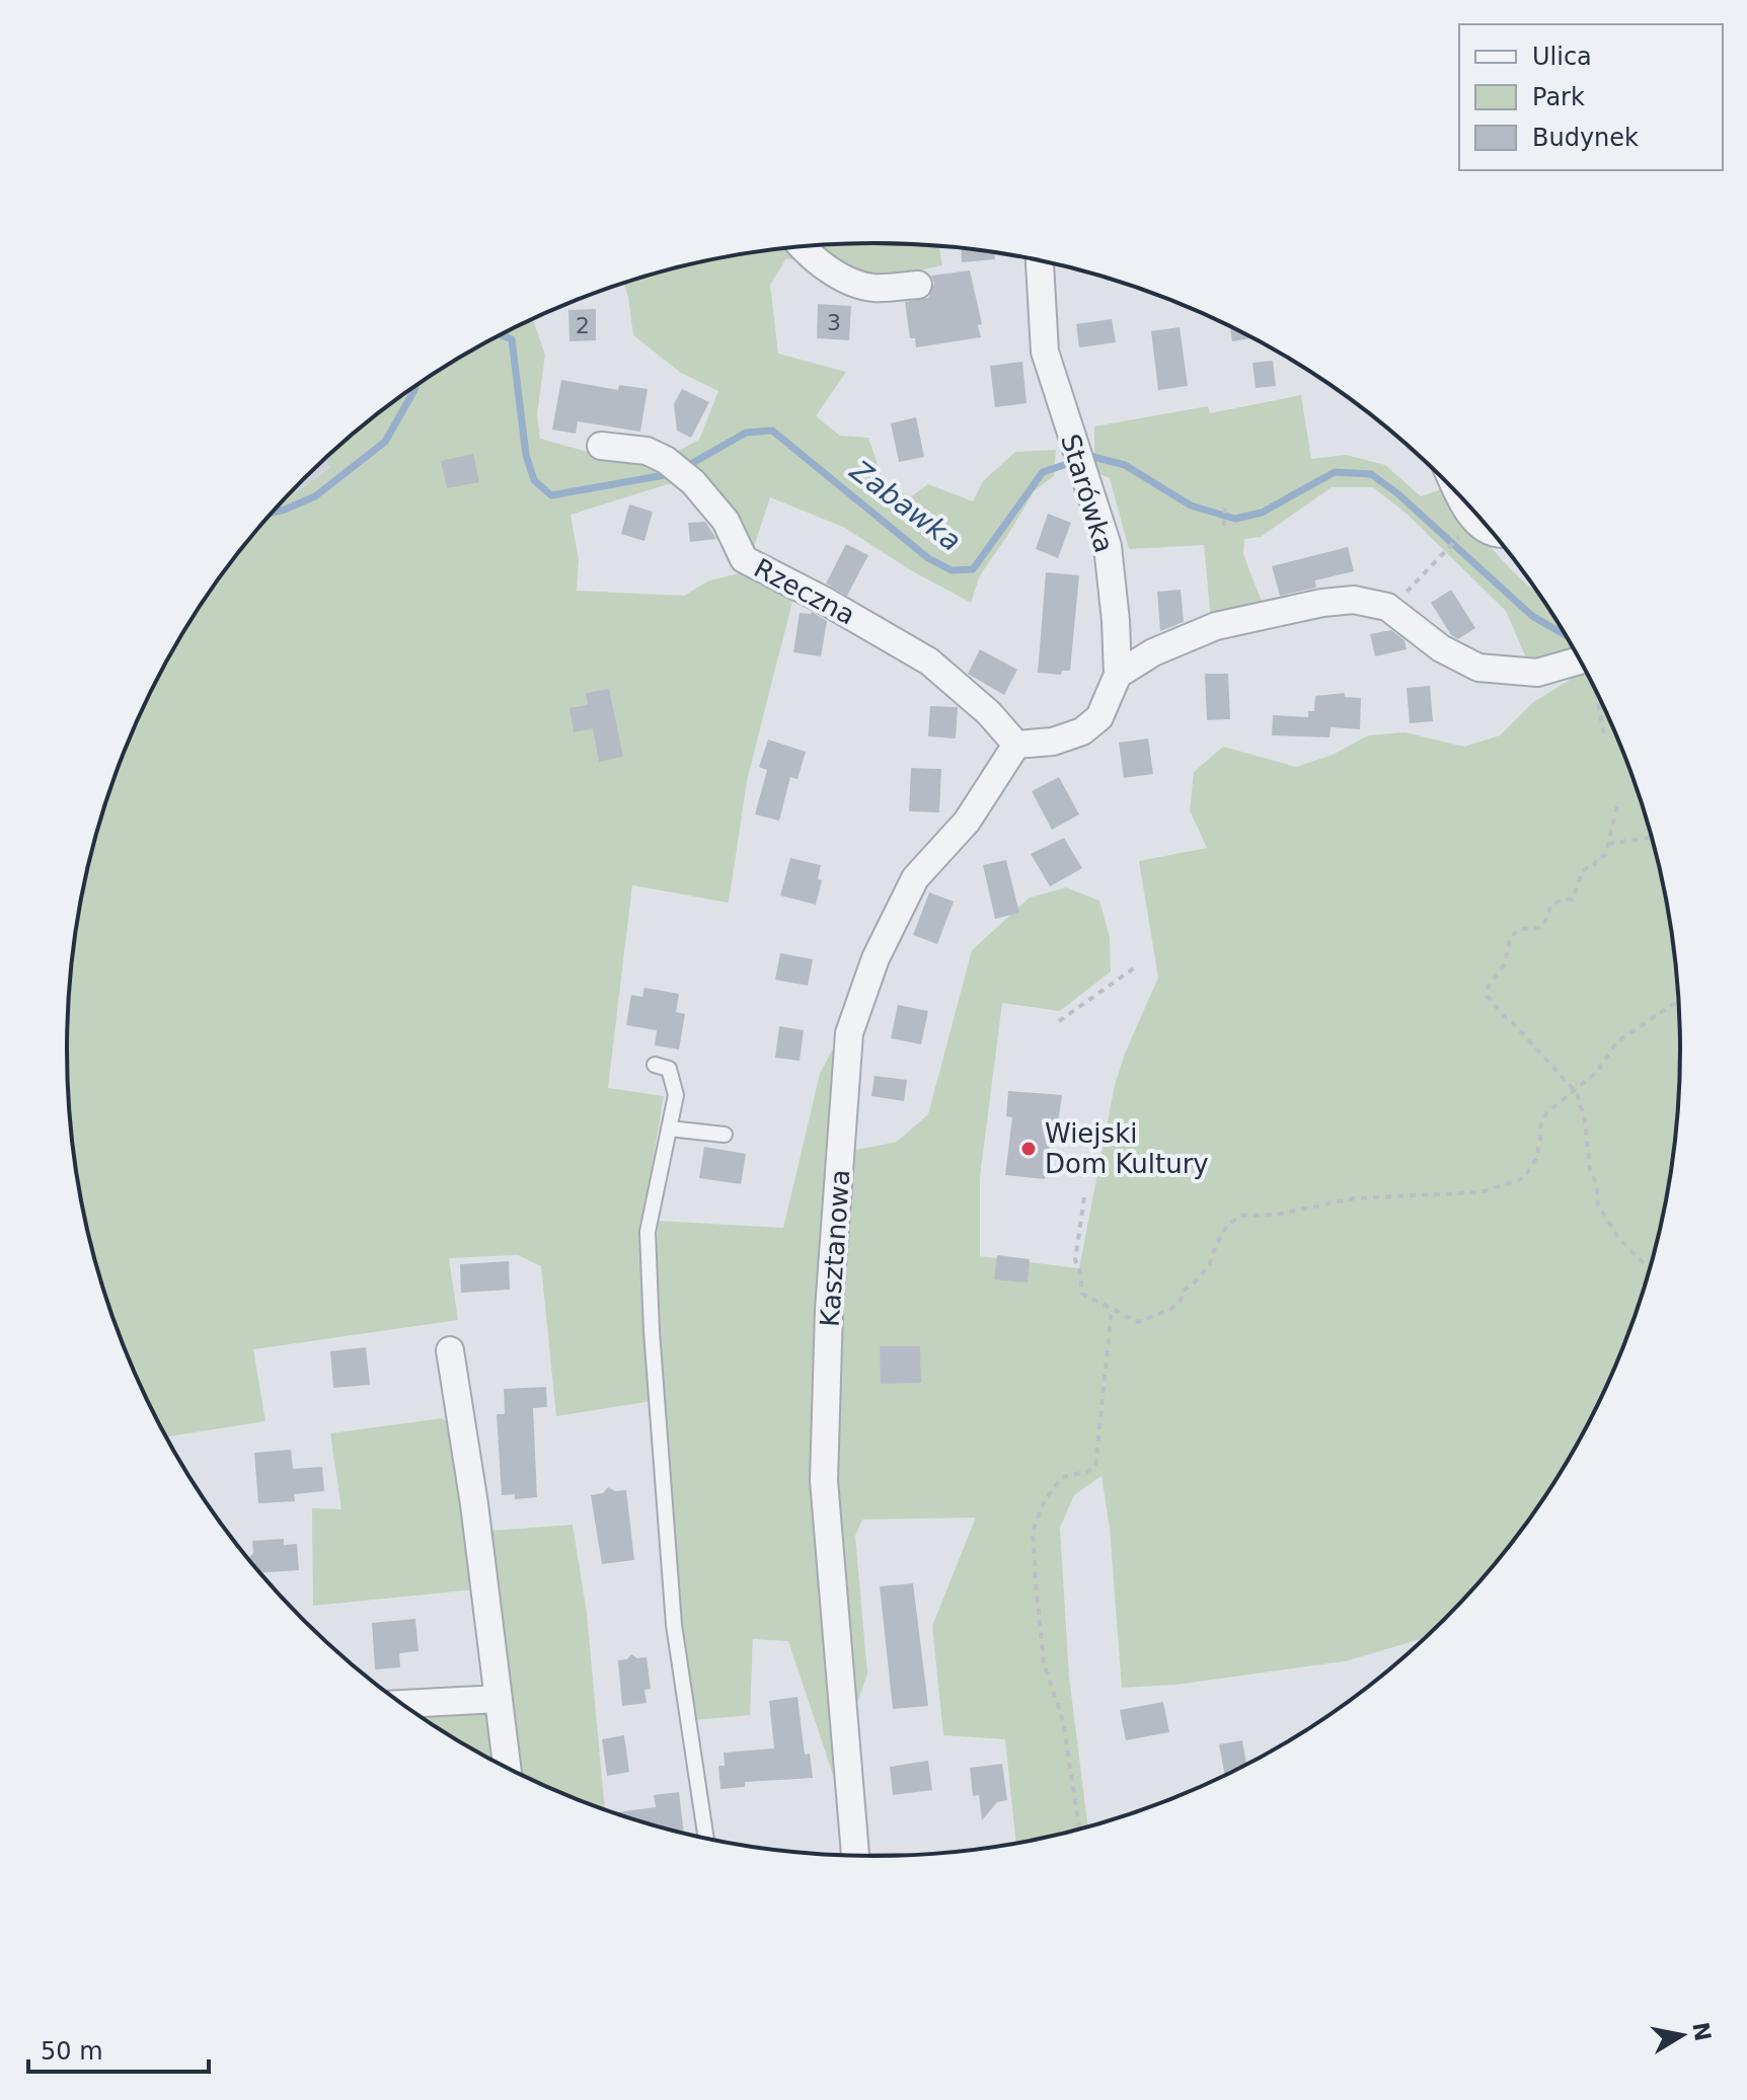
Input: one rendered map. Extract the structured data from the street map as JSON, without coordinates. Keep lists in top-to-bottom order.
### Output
{
  "streets": {
    "street": ["Starówka", "Rzeczna", "Kasztanowa"]
  },
  "crossings": [
    ["Starówka", "Rzeczna"],
    ["Starówka", "Kasztanowa"],
    ["Rzeczna", "Kasztanowa"]
  ],
  "water": ["Zabawka"],
  "places": ["Wiejski Dom Kultury"],
  "house_numbers": ["3", "2"],
  "legend": ["Ulica", "Park", "Budynek"],
  "scale_bar": "50 m",
  "north": "right"
}
